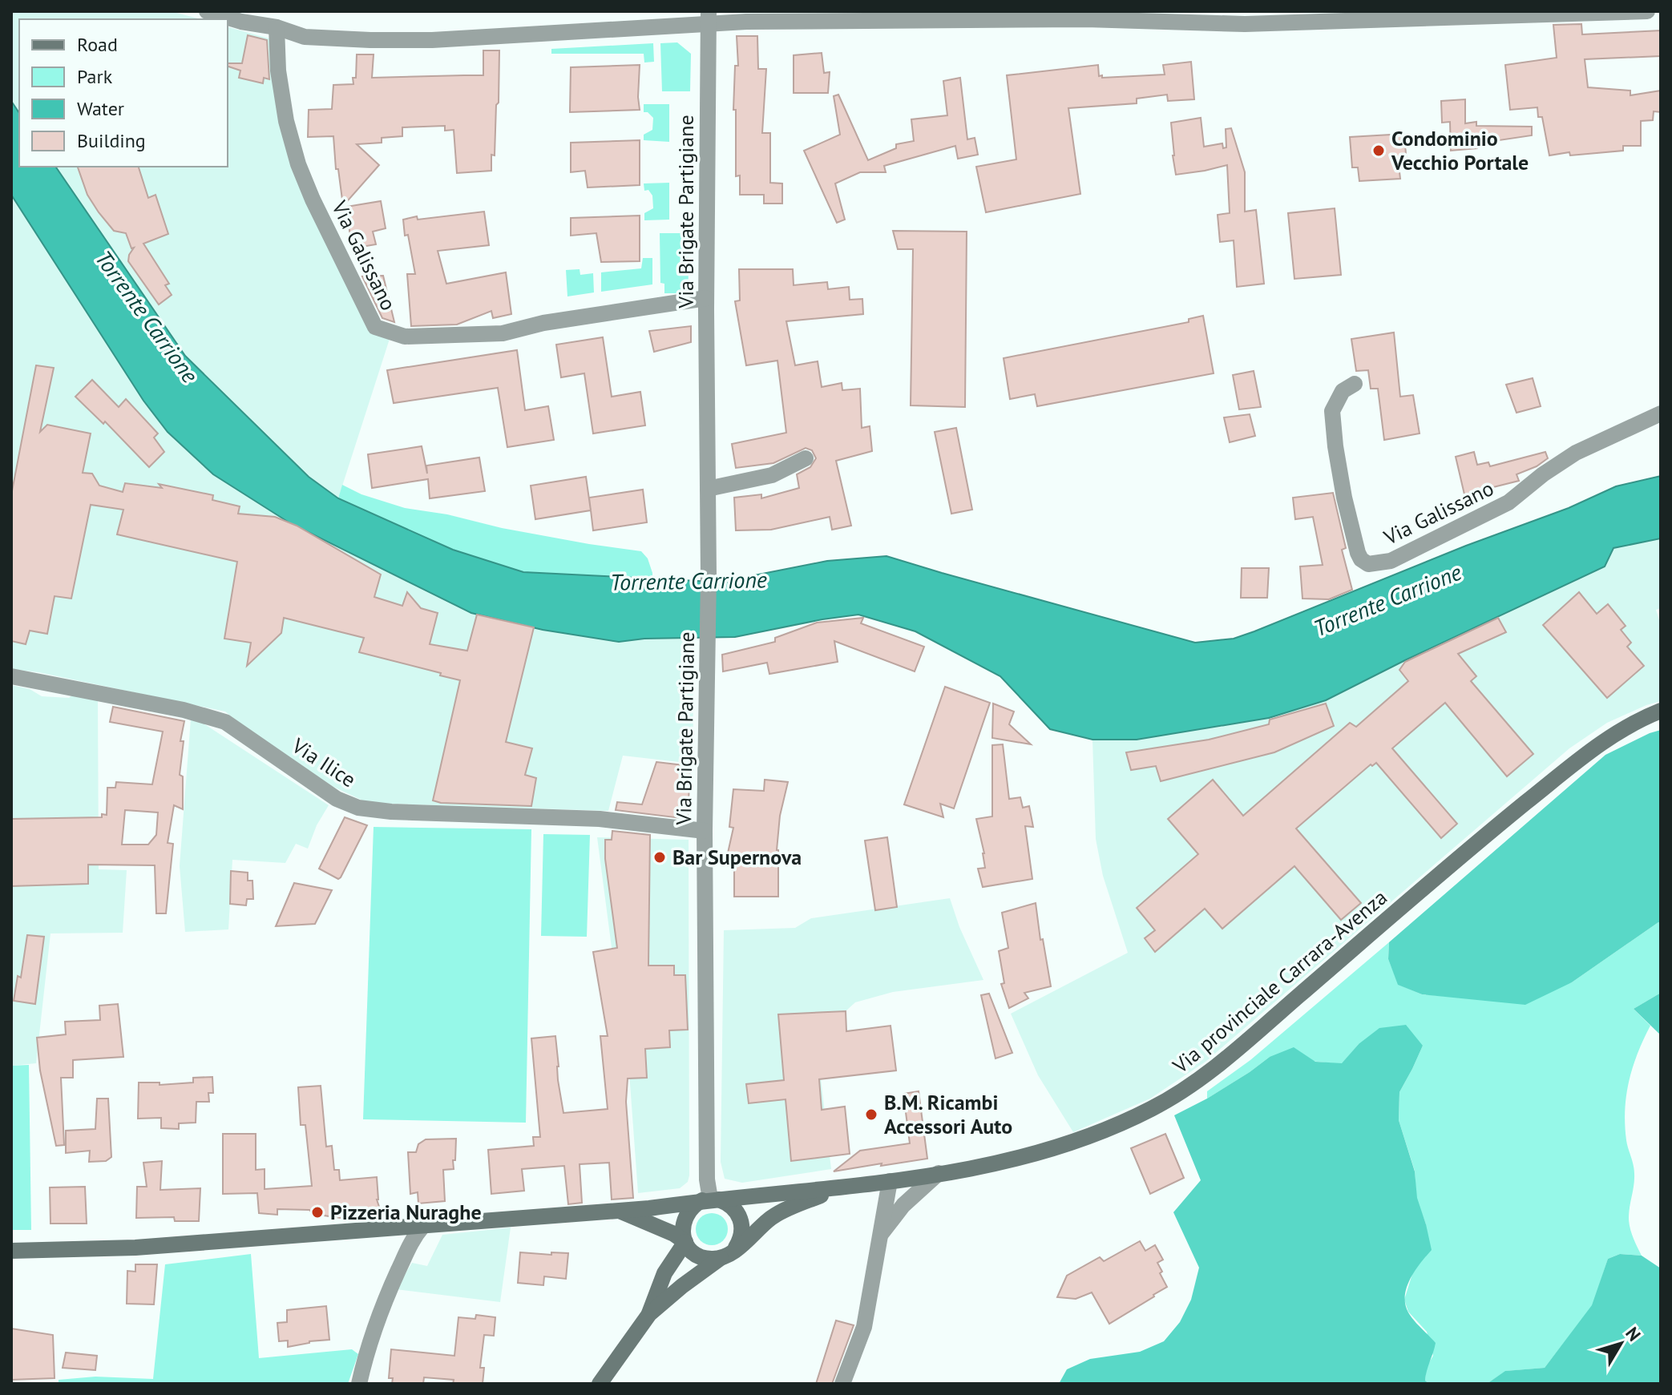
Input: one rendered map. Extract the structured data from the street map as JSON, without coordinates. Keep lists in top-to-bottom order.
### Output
{
  "streets": {
    "main road": ["Via provinciale Carrara-Avenza"],
    "street": ["Via Brigate Partigiane", "Via Galissano", "Via Ilice"]
  },
  "crossings": [
    ["Via Brigate Partigiane", "Via Galissano"],
    ["Via Brigate Partigiane", "Via Ilice"],
    ["Via Brigate Partigiane", "Via provinciale Carrara-Avenza"]
  ],
  "water": ["Torrente Carrione"],
  "places": [
    "Condominio Vecchio Portale",
    "Bar Supernova",
    "B.M. Ricambi Accessori Auto",
    "Pizzeria Nuraghe"
  ],
  "legend": [
    "Road",
    "Park",
    "Water",
    "Building"
  ],
  "north": "top right"
}
